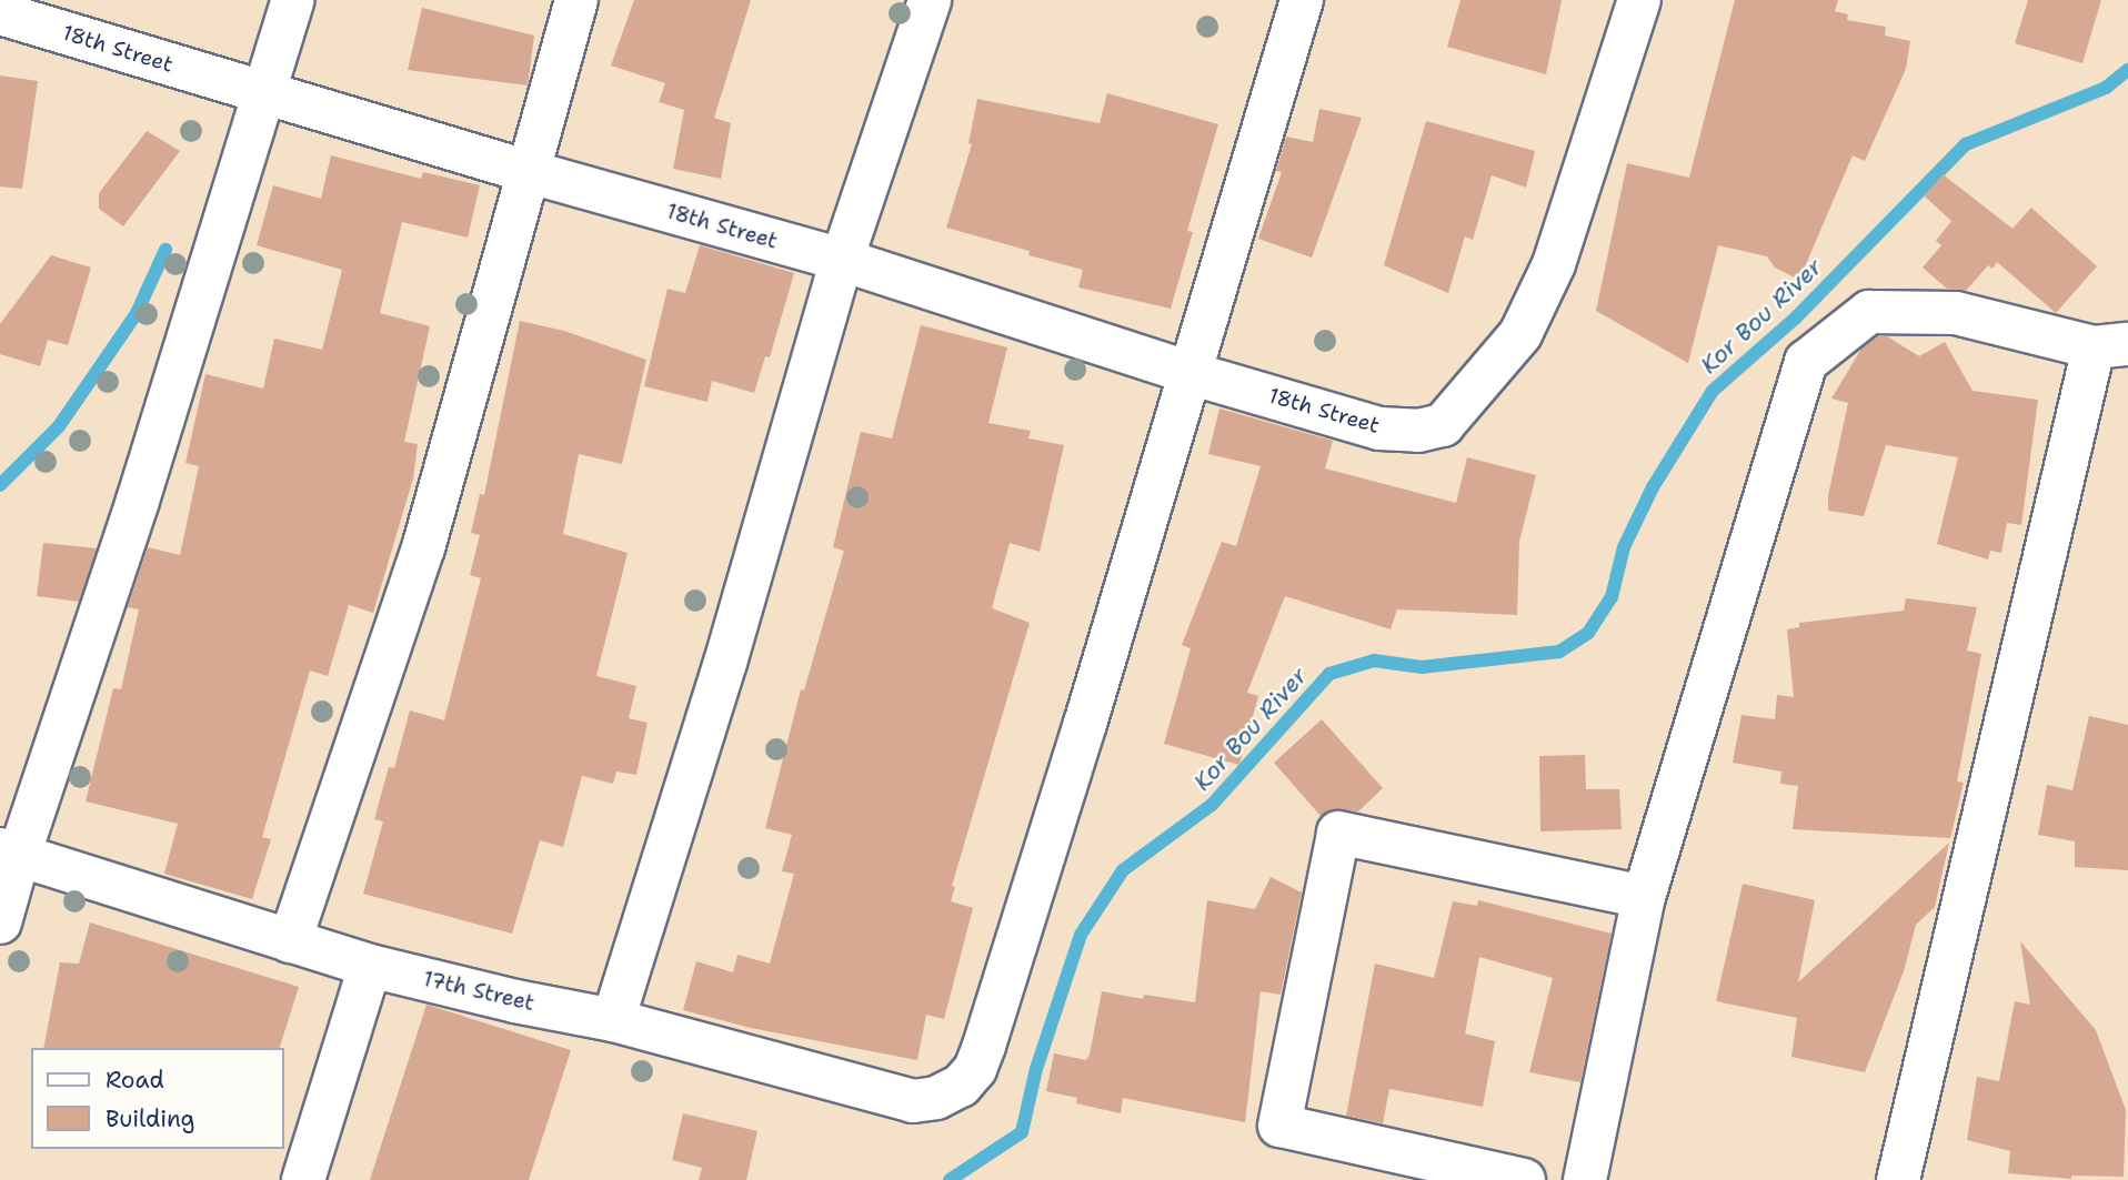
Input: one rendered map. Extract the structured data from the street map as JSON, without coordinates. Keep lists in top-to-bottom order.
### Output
{
  "streets": {
    "street": ["18th Street", "17th Street"]
  },
  "crossings": [
    ["18th Street", "17th Street"]
  ],
  "water": ["Kor Bou River"],
  "legend": ["Road", "Building"]
}
